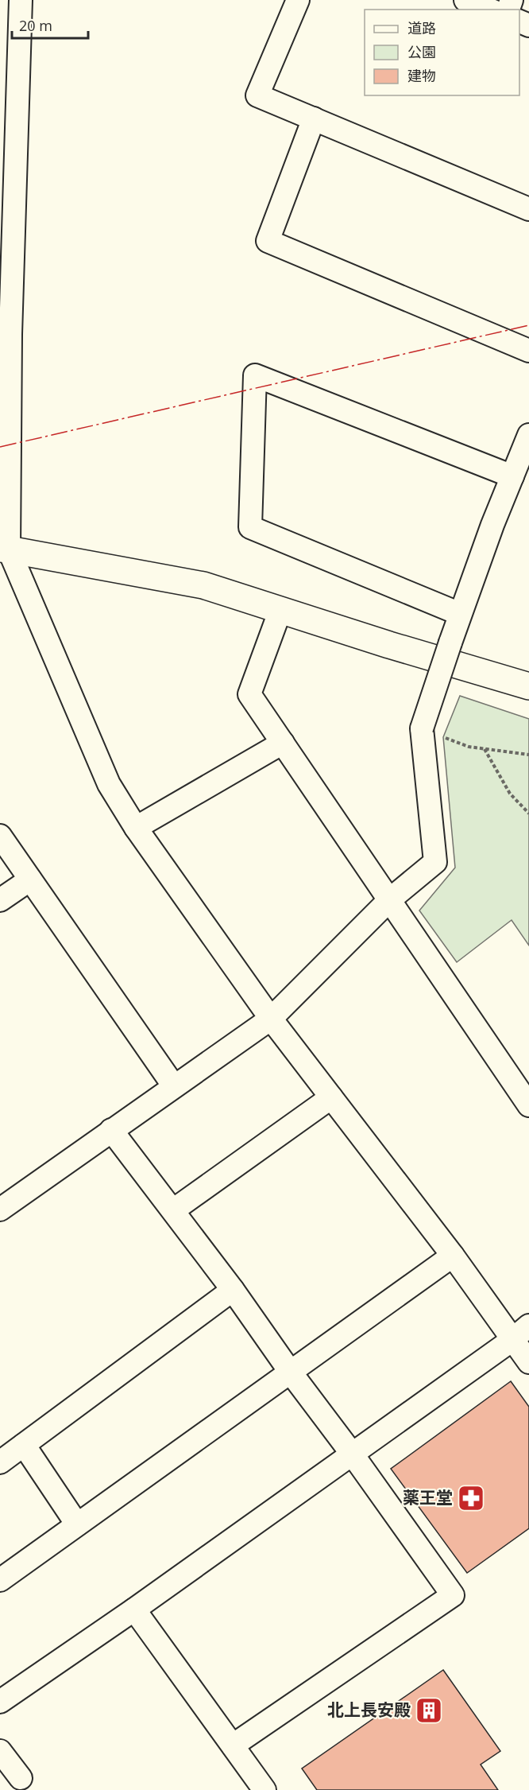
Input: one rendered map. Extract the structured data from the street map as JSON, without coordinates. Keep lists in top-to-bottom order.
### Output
{
  "places": {
    "pharmacy": ["薬王堂"],
    "building": ["北上長安殿"]
  },
  "legend": ["道路", "公園", "建物"],
  "scale_bar": "20 m"
}
